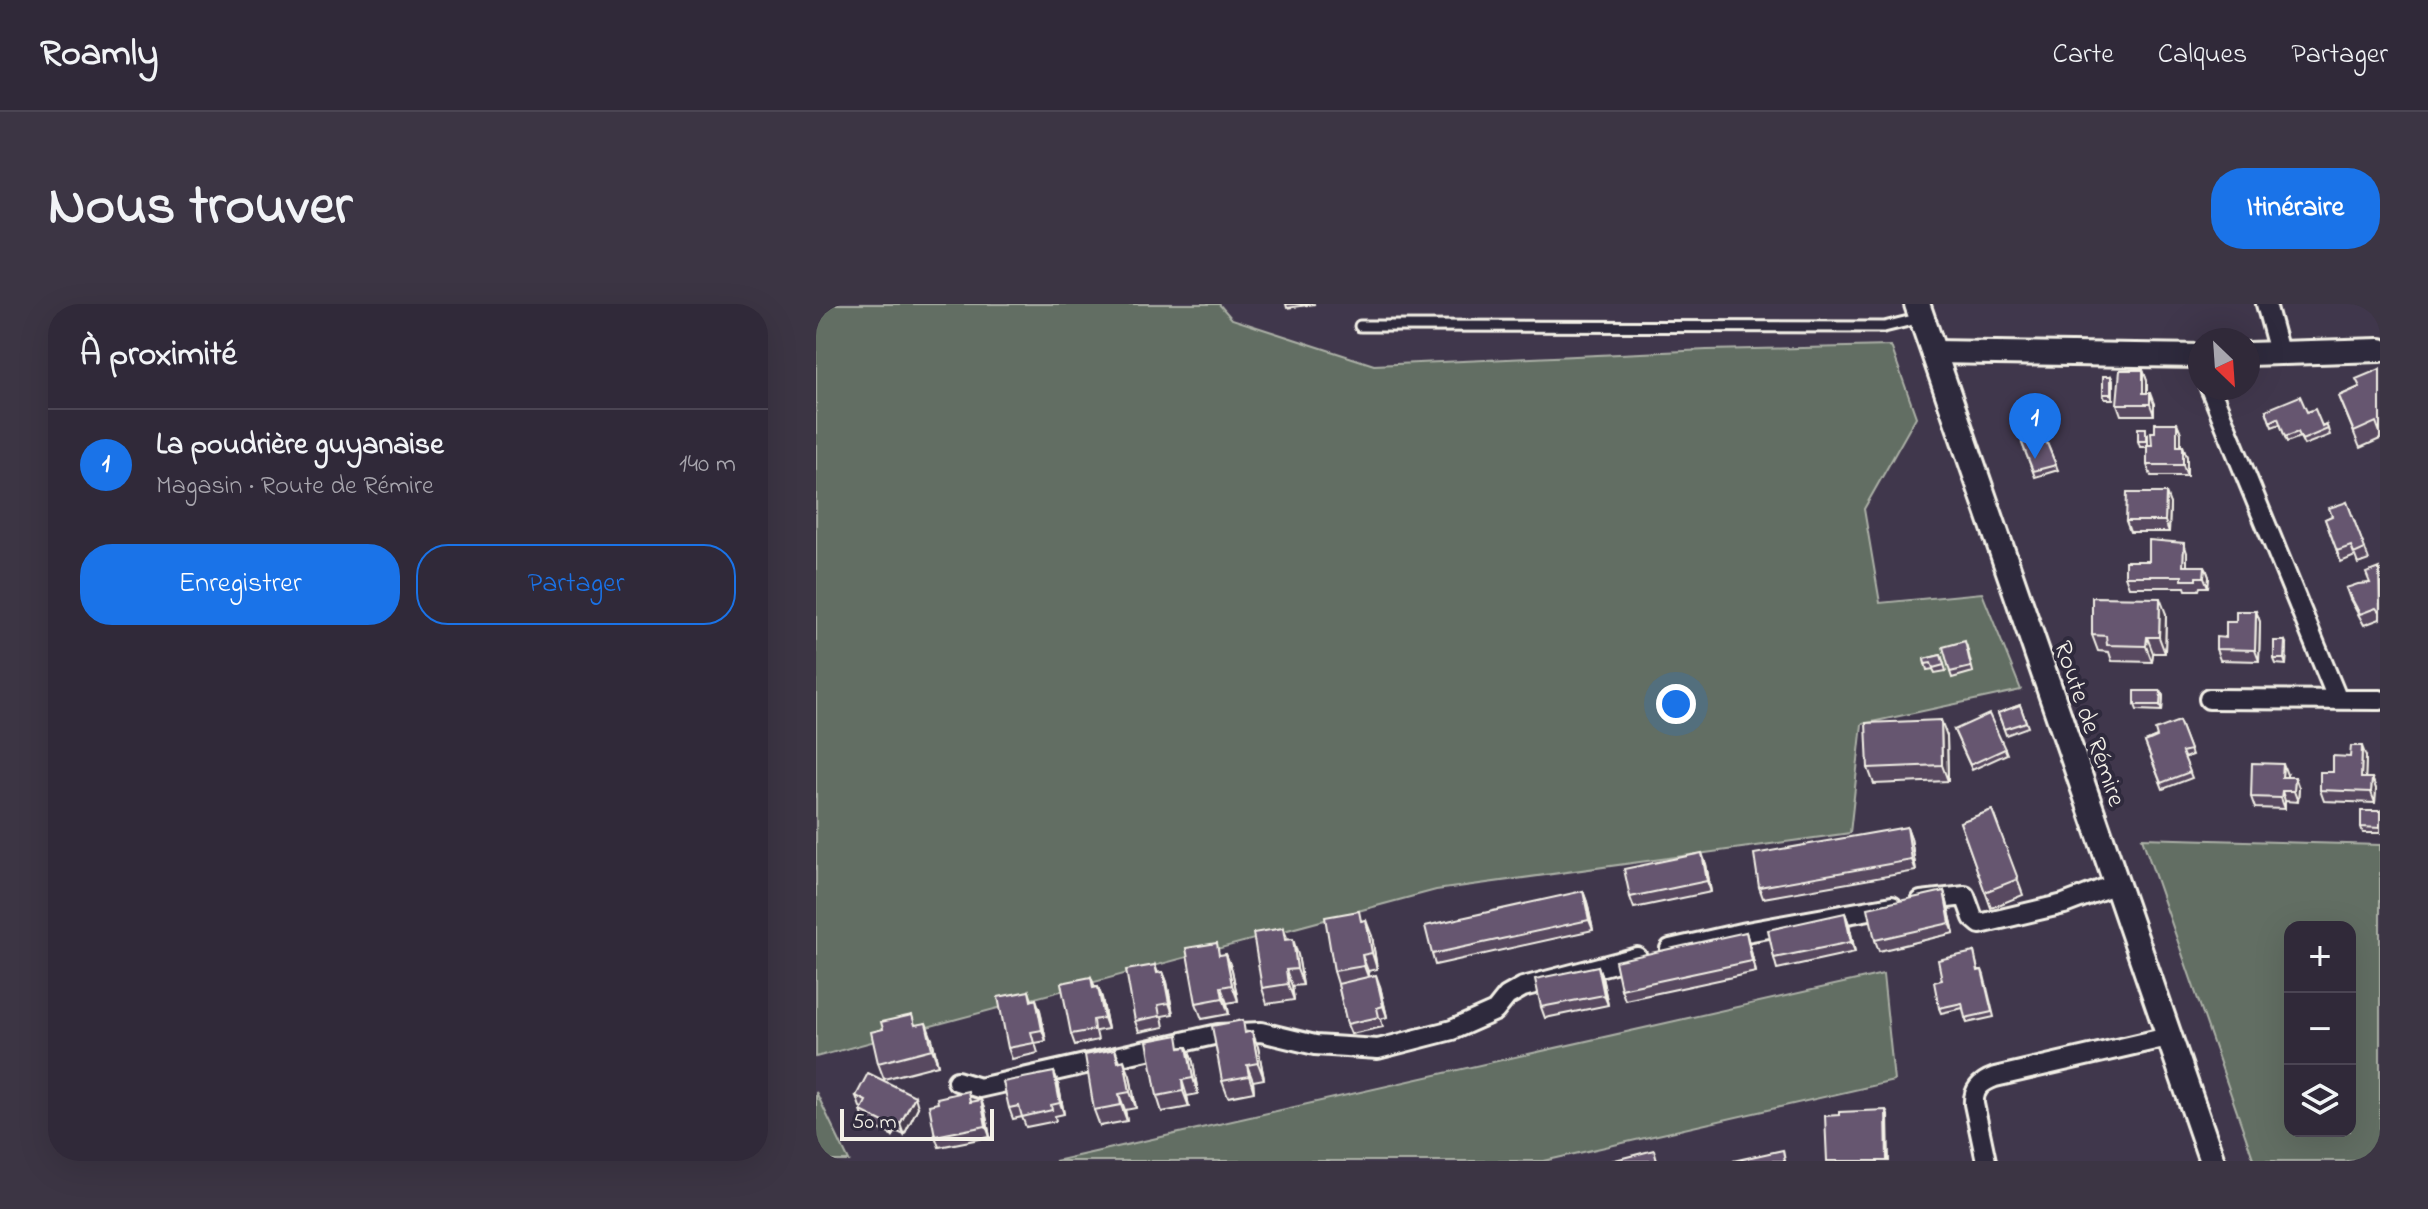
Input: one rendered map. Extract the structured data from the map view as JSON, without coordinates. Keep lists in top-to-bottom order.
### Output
{
  "streets": {
    "main road": ["Route de Rémire"]
  },
  "scale_bar": "50 m",
  "north": "bottom right",
  "page": {
    "header": "Roamly",
    "nav": ["Carte", "Calques", "Partager"],
    "title": "Nous trouver",
    "buttons": [
      "Itinéraire",
      ["Enregistrer", "Partager"]
    ],
    "heading": "À proximité",
    "pins": "1",
    "list": [
      {
        "mark": "1",
        "name": "La poudrière guyanaise",
        "note": "Magasin · Route de Rémire",
        "value": "140 m"
      }
    ],
    "map_buttons": ["+", "−"],
    "scale": "50 m"
  }
}
